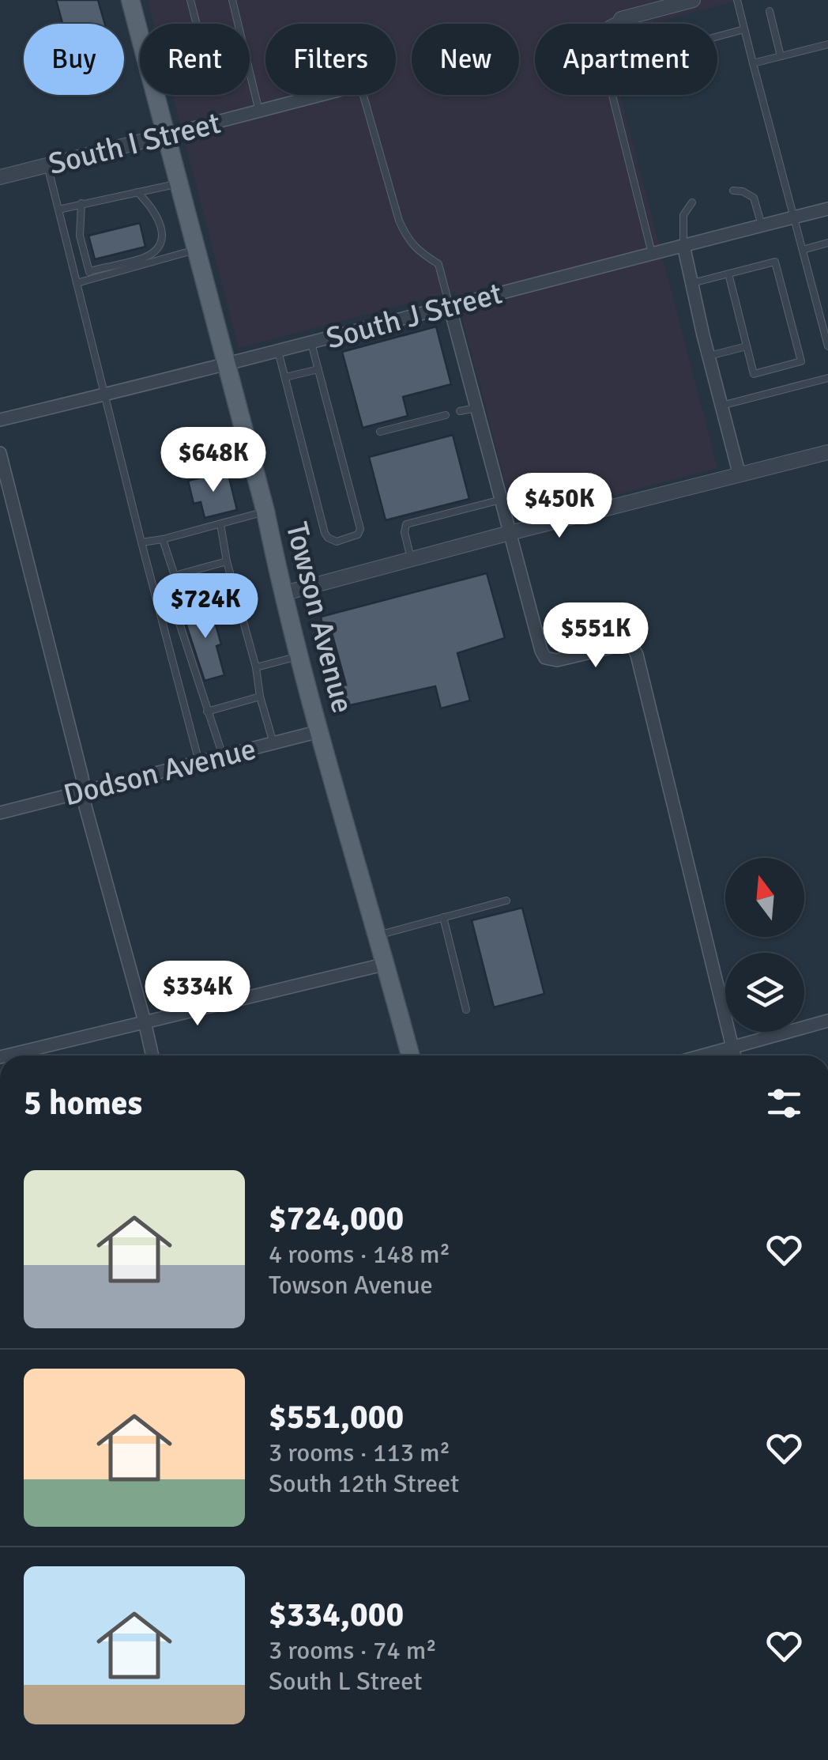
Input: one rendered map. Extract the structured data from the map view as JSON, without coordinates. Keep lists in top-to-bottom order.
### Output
{
  "streets": {
    "main road": ["Towson Avenue"],
    "street": ["South I Street", "South J Street", "Dodson Avenue"]
  },
  "crossings": [
    ["South I Street", "Towson Avenue"],
    ["South J Street", "Towson Avenue"],
    ["Towson Avenue", "Dodson Avenue"]
  ],
  "north": "top",
  "page": {
    "chip": [
      "Buy",
      "Rent",
      "Filters",
      "New",
      "Apartment"
    ],
    "price": [
      "$648K",
      "$450K",
      "$724K",
      "$551K",
      "$334K"
    ],
    "heading": "5 homes",
    "list": [
      {
        "name": "$724,000",
        "note": "4 rooms · 148 m² · Towson Avenue"
      },
      {
        "name": "$551,000",
        "note": "3 rooms · 113 m² · South 12th Street"
      },
      {
        "name": "$334,000",
        "note": "3 rooms · 74 m² · South L Street"
      }
    ]
  }
}
